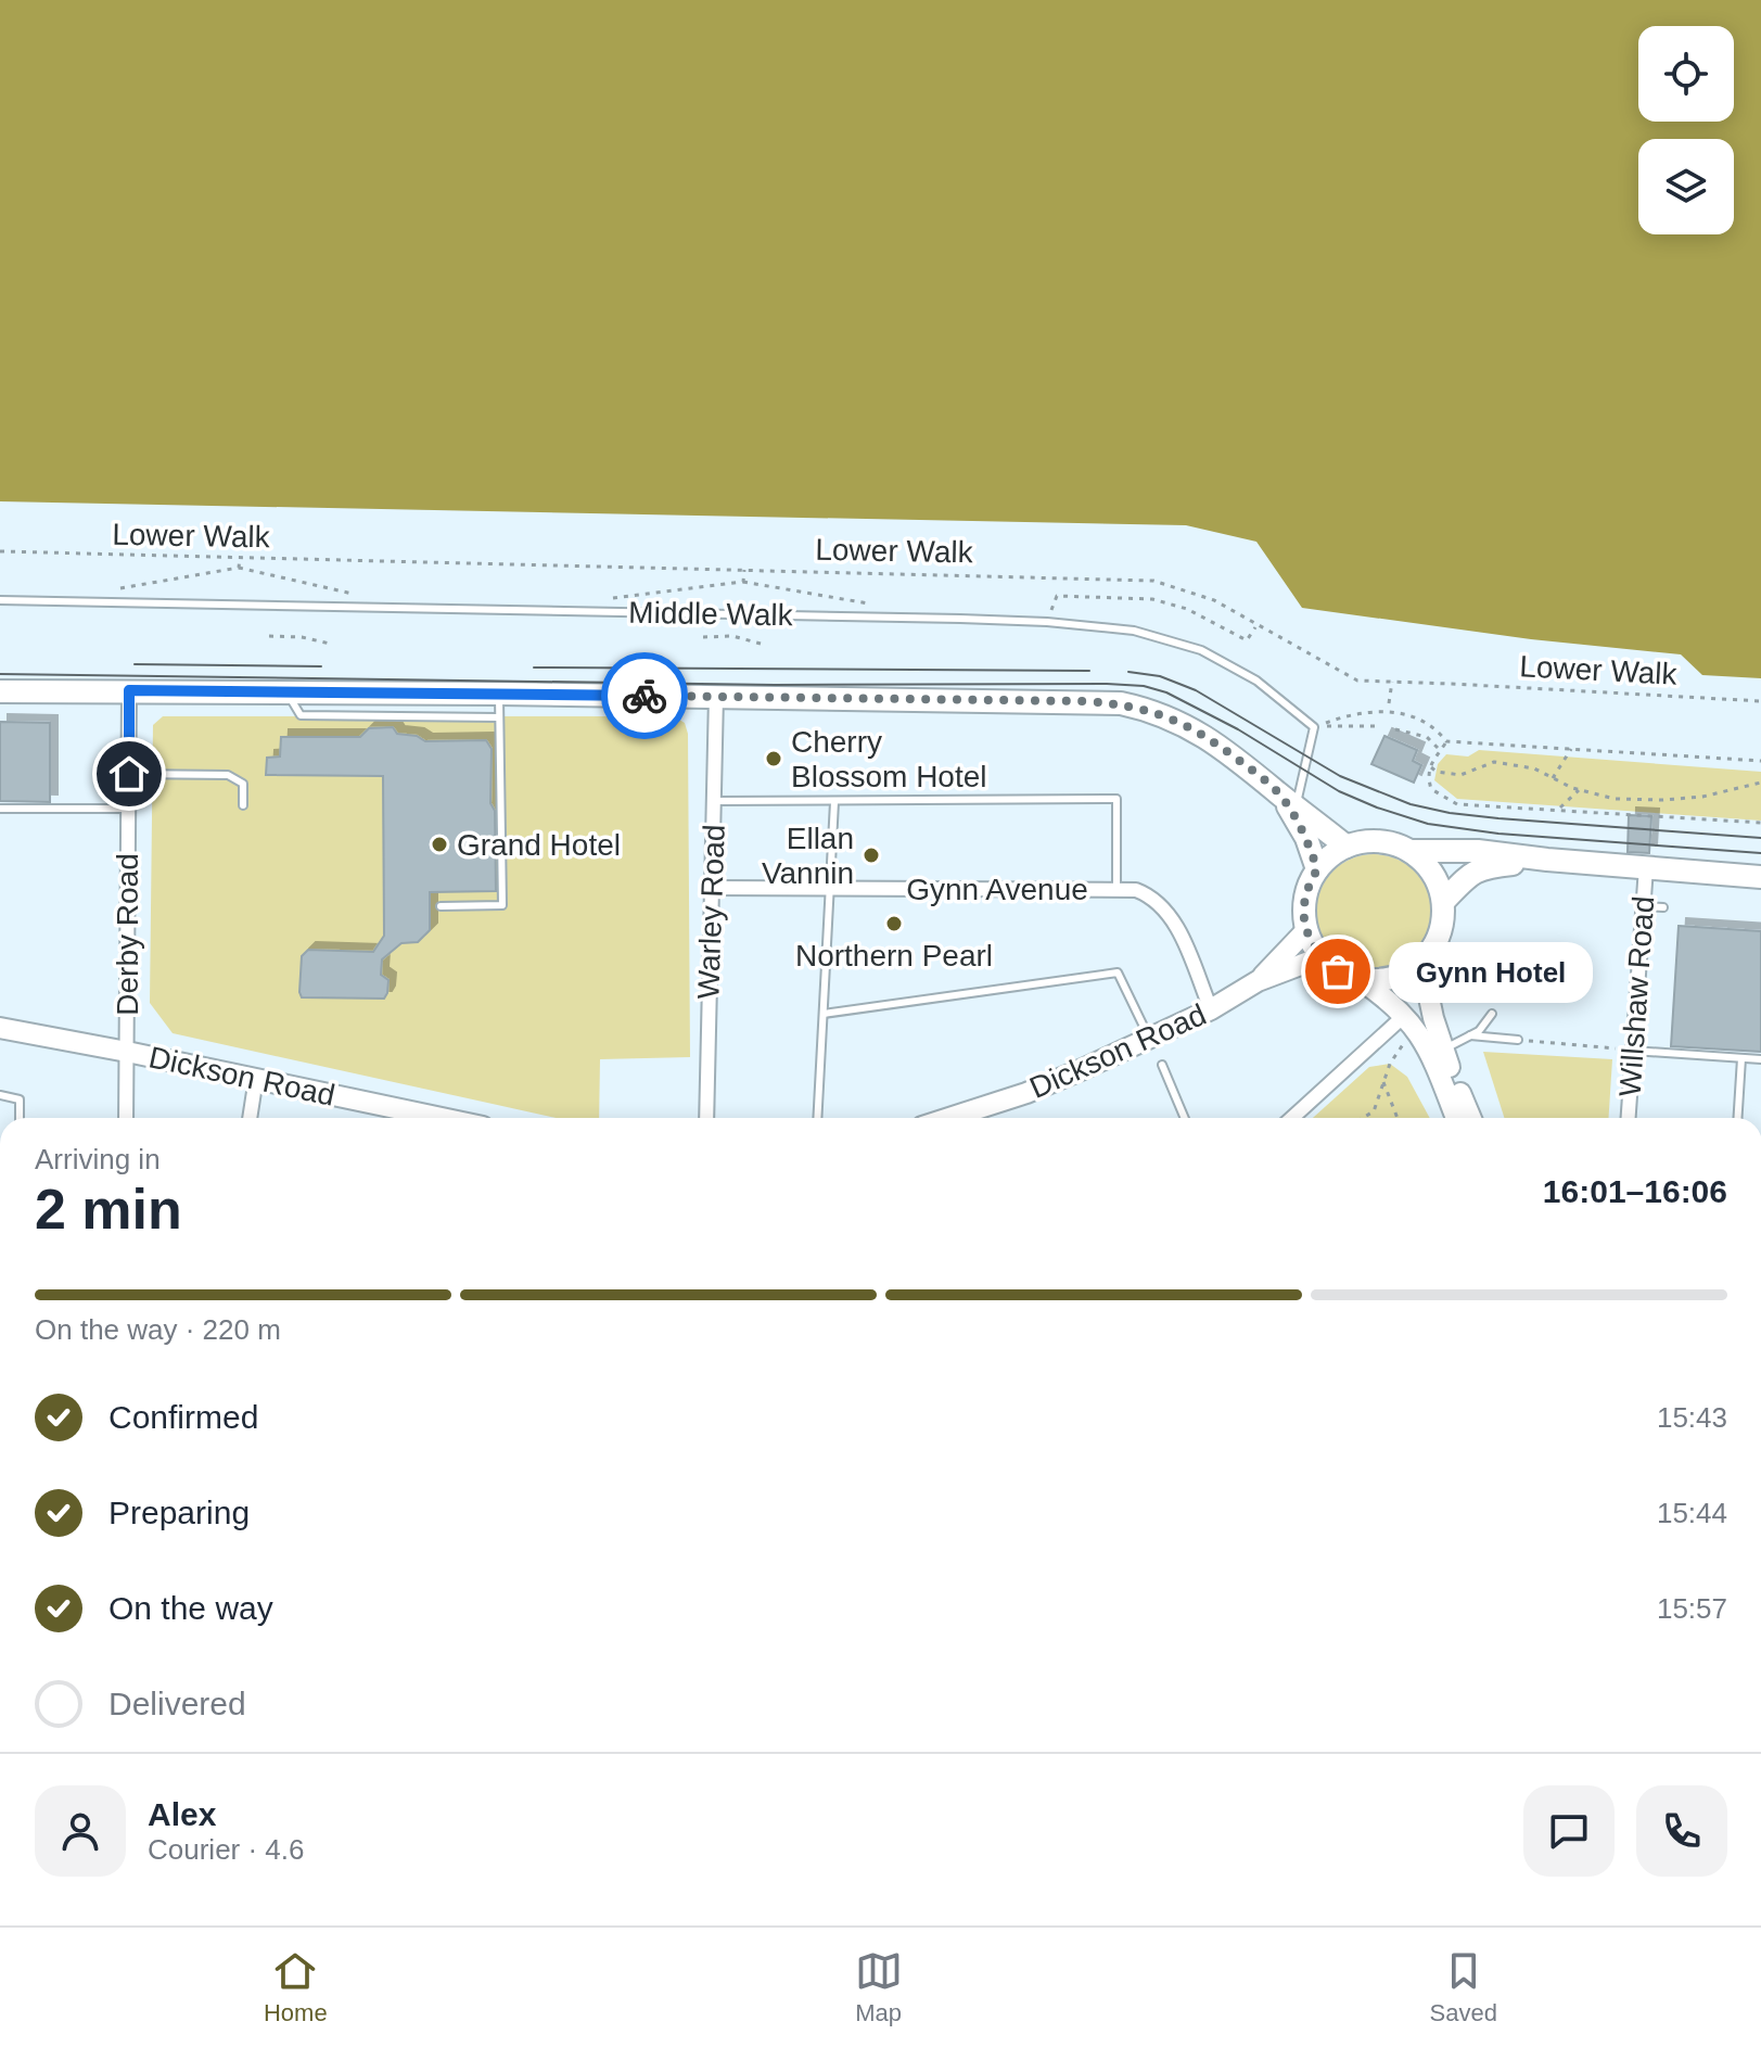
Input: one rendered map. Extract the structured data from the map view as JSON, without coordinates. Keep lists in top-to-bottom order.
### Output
{
  "streets": {
    "street": [
      "Gynn Avenue",
      "Warley Road",
      "Derby Road",
      "Willshaw Road",
      "Dickson Road"
    ],
    "lane": ["Middle Walk"],
    "path": ["Lower Walk"]
  },
  "crossings": [
    ["Gynn Avenue", "Warley Road"],
    ["Gynn Avenue", "Dickson Road"],
    ["Derby Road", "Dickson Road"]
  ],
  "places": [
    "Cherry Blossom Hotel",
    "Grand Hotel",
    "Ellan Vannin",
    "Northern Pearl",
    "Gynn Hotel"
  ],
  "page": {
    "bubble": "Gynn Hotel",
    "heading": ["2 min", "Arriving in", "16:01–16:06"],
    "panel": ["Alex", "Courier · 4.6"],
    "bar": "On the way · 220 m",
    "list": [
      ["Confirmed", "15:43"],
      ["Preparing", "15:44"],
      ["On the way", "15:57"],
      "Delivered"
    ],
    "tabs": ["Home", "Map", "Saved"]
  }
}
